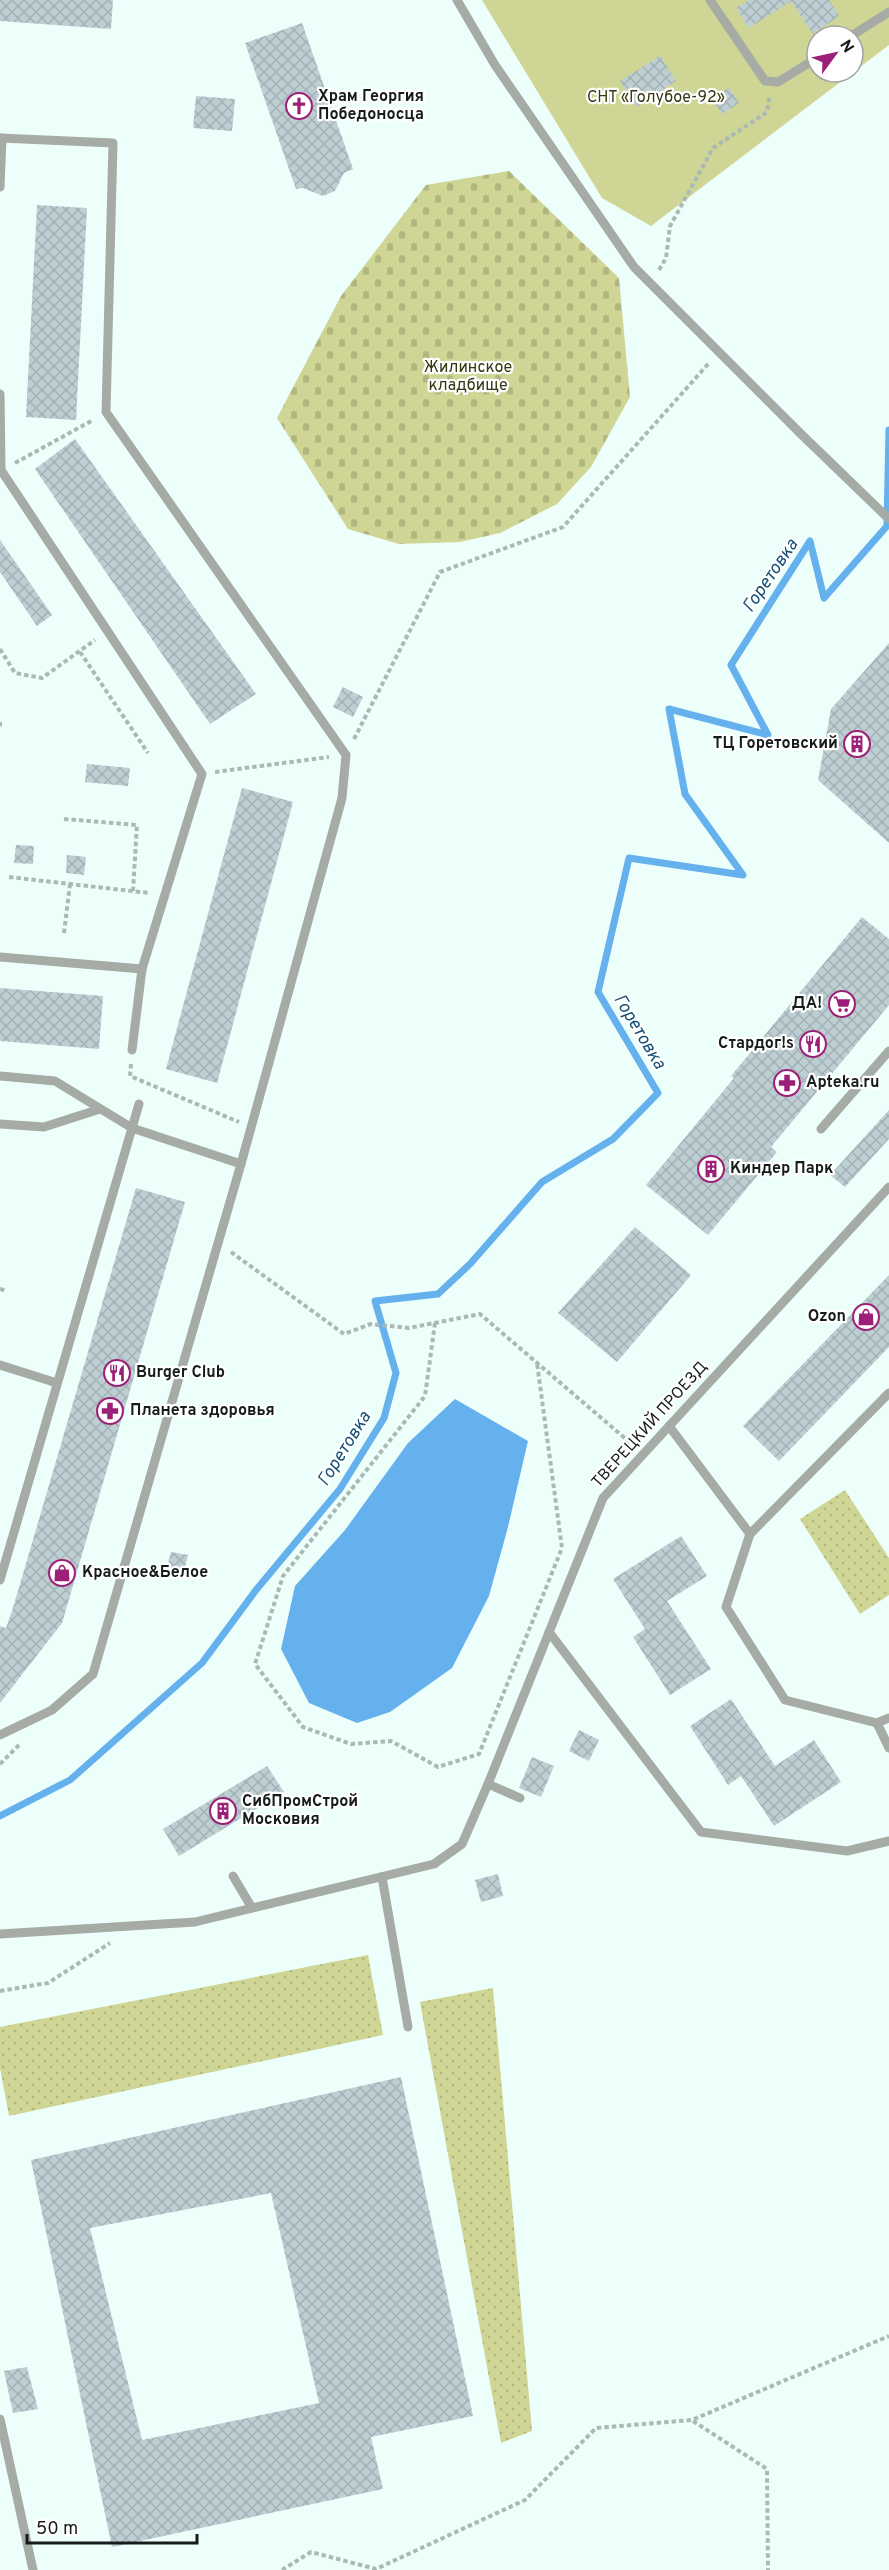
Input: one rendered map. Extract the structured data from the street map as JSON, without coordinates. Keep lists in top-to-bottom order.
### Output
{
  "streets": {
    "lane": ["ТВЕРЕЦКИЙ ПРОЕЗД"]
  },
  "water": ["Горетовка"],
  "parks": ["СНТ «Голубое-92»", "Жилинское кладбище"],
  "places": {
    "church": ["Храм Георгия Победоносца"],
    "building": ["ТЦ Горетовский", "Киндер Парк", "СибПромСтрой Московия"],
    "supermarket": ["ДА!"],
    "restaurant": ["Стардог!s", "Burger Club"],
    "pharmacy": ["Apteka.ru", "Планета здоровья"],
    "shop": ["Ozon", "Красное&Белое"]
  },
  "scale_bar": "50 m",
  "north": "top right"
}
